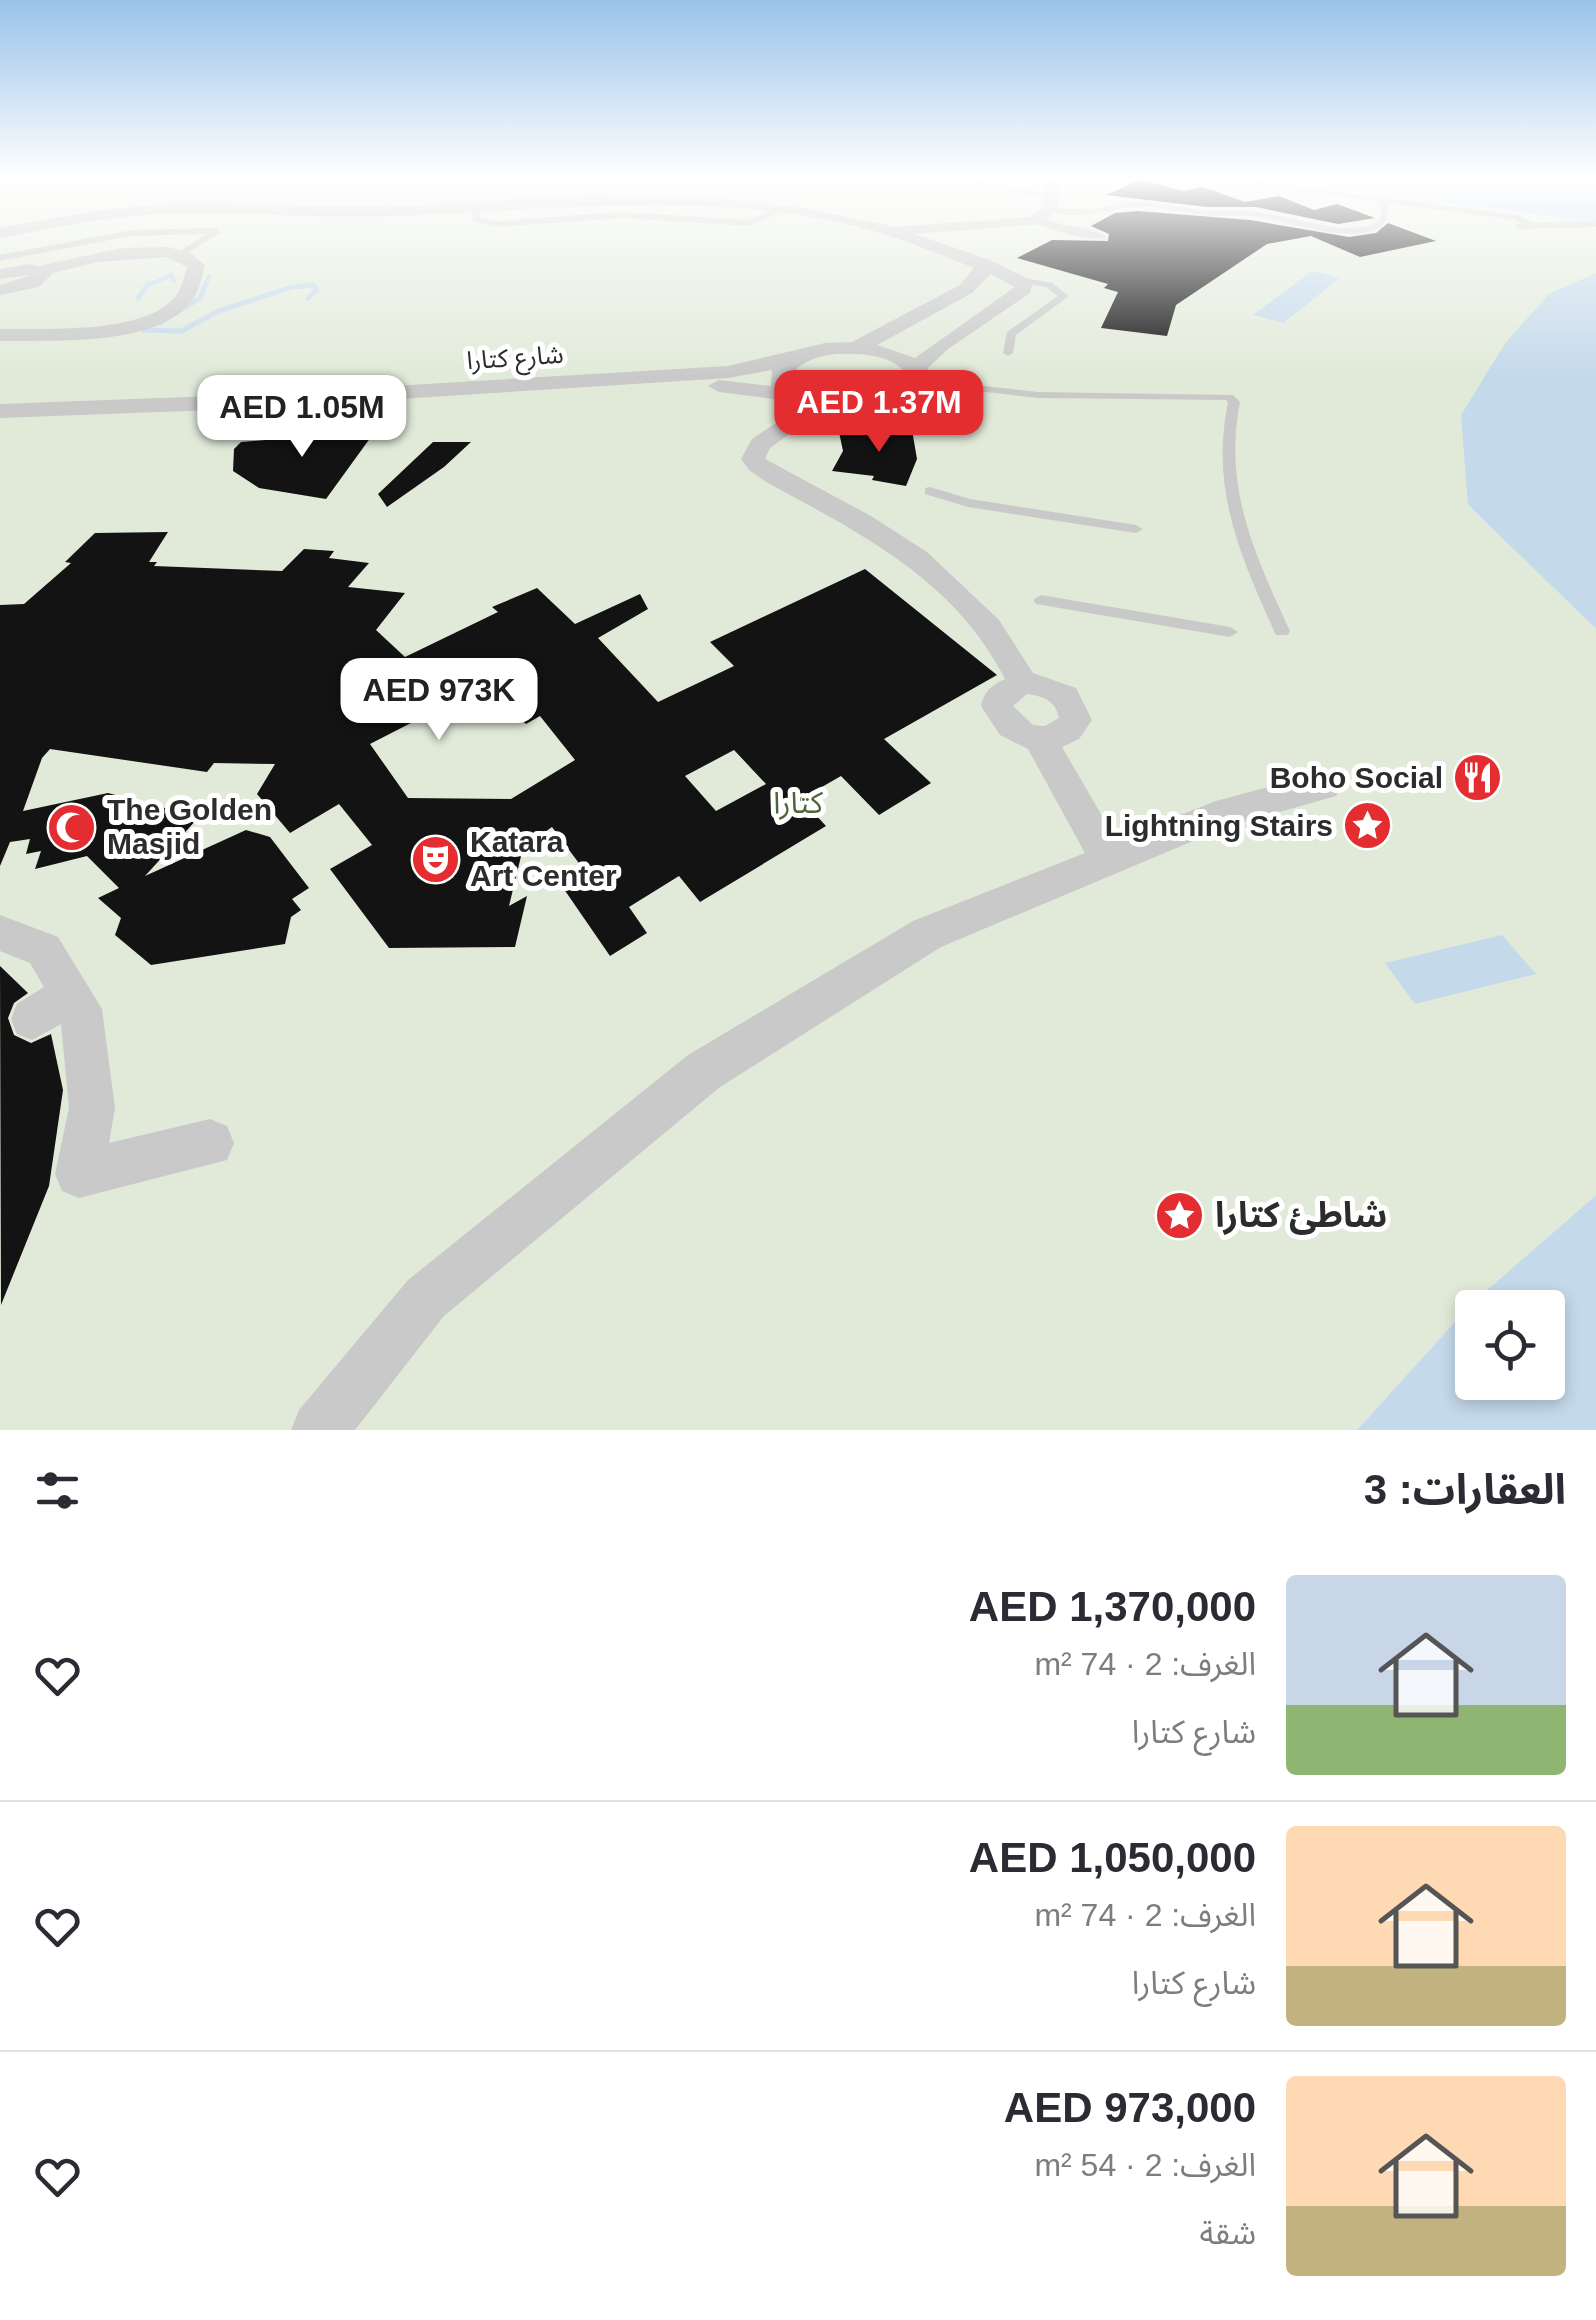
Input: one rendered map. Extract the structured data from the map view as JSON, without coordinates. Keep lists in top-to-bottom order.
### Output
{
  "streets": {
    "street": ["شارع كتارا"]
  },
  "parks": ["كتارا"],
  "places": {
    "restaurant": ["Boho Social"],
    "place": ["Lightning Stairs", "شاطئ كتارا"],
    "mosque": ["The Golden Masjid"],
    "theatre": ["Katara Art Center"]
  },
  "page": {
    "price": ["AED 1.37M", "AED 1.05M", "AED 973K"],
    "heading": "العقارات: 3",
    "list": [
      {
        "name": "AED 1,370,000",
        "note": "الغرف: 2 · 74 m² · شارع كتارا"
      },
      {
        "name": "AED 1,050,000",
        "note": "الغرف: 2 · 74 m² · شارع كتارا"
      },
      {
        "name": "AED 973,000",
        "note": "الغرف: 2 · 54 m² · شقة"
      }
    ]
  }
}
